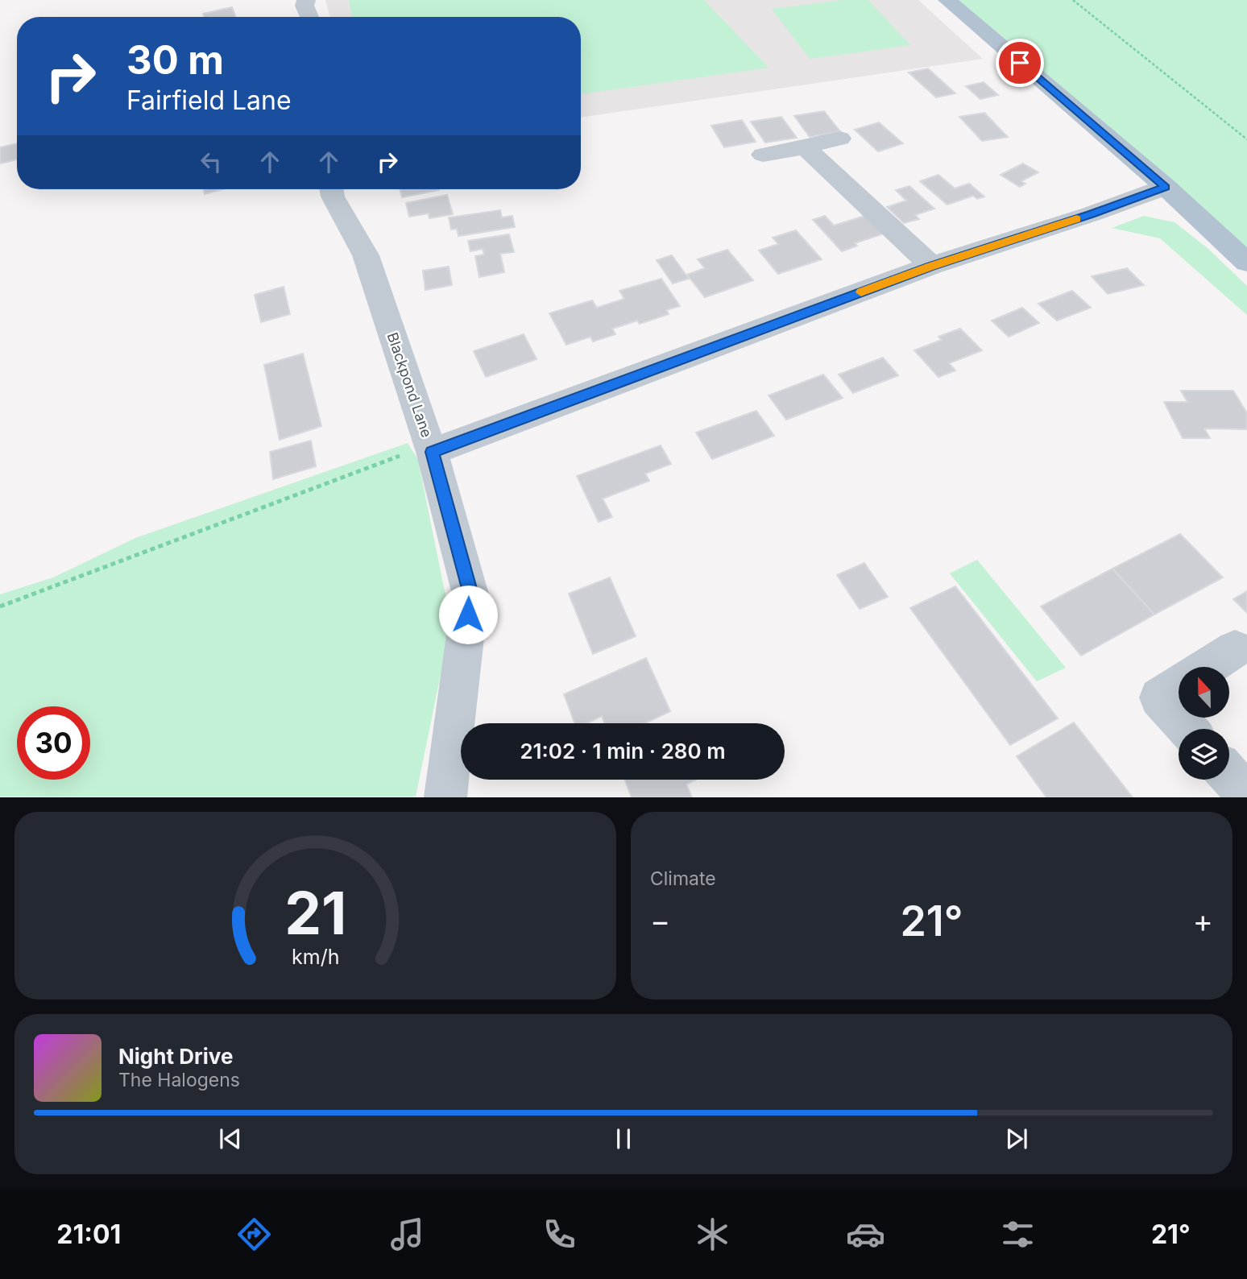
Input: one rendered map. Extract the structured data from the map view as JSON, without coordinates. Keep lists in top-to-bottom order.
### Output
{
  "streets": {
    "street": ["Blackpond Lane"]
  },
  "north": "top",
  "page": {
    "turn": ["30 m", "Fairfield Lane"],
    "limit": "30",
    "trip": "21:02 · 1 min · 280 m",
    "tile": "Climate",
    "heat": ["−", "21°", "+"],
    "song": ["Night Drive", "The Halogens"],
    "tabs": ["21:01", "21°"],
    "gauge": ["21", "km/h"]
  }
}
